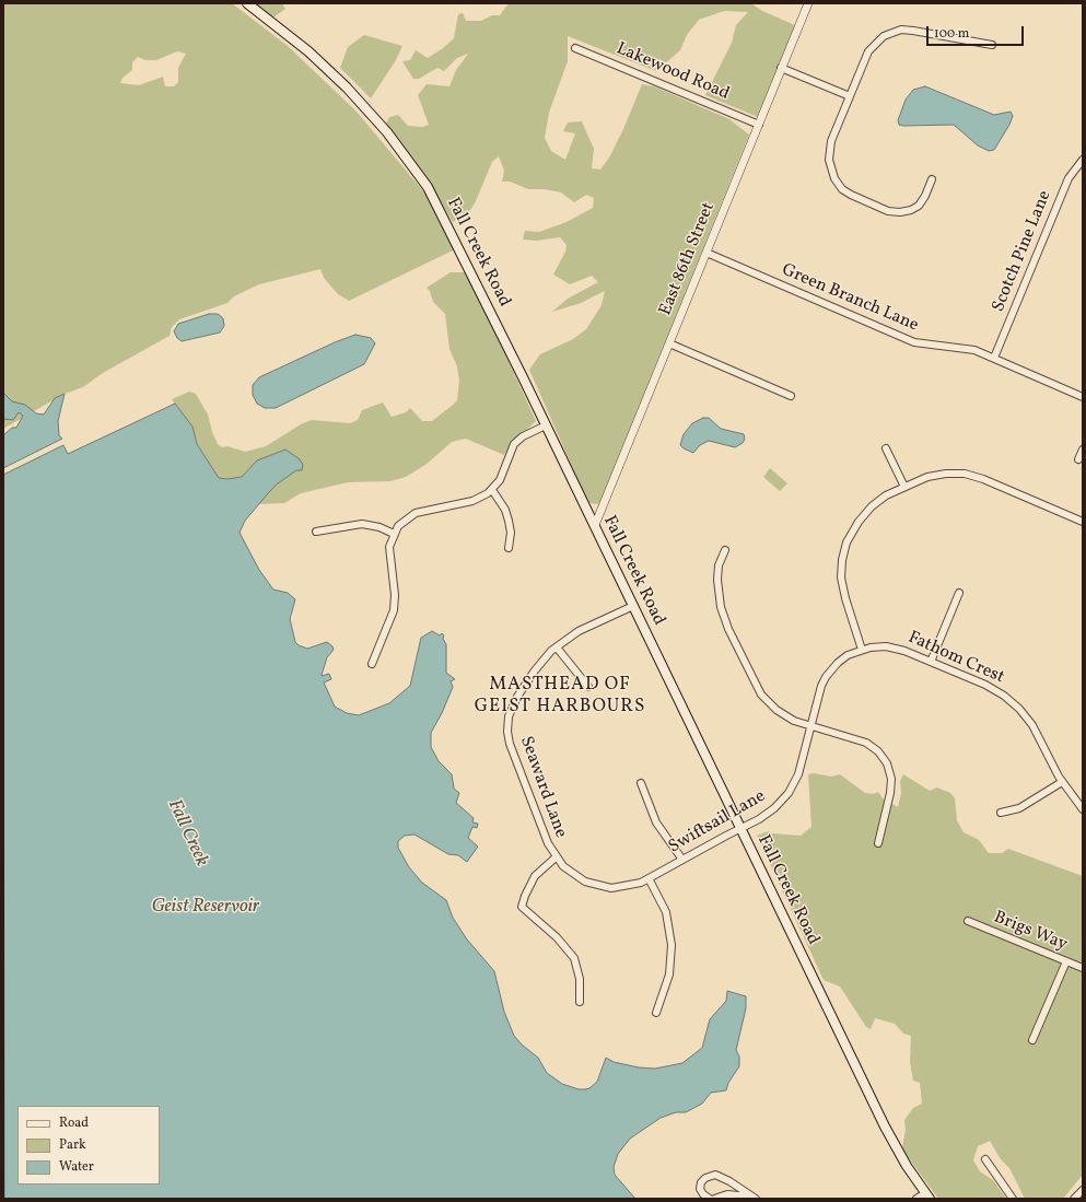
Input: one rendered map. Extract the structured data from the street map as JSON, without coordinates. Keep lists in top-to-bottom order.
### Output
{
  "streets": {
    "main road": ["Fall Creek Road"],
    "street": [
      "Lakewood Road",
      "Scotch Pine Lane",
      "East 86th Street",
      "Green Branch Lane",
      "Fathom Crest",
      "Seaward Lane",
      "Swiftsail Lane",
      "Brigs Way"
    ]
  },
  "crossings": [
    ["Lakewood Road", "East 86th Street"],
    ["Scotch Pine Lane", "Green Branch Lane"],
    ["Fall Creek Road", "East 86th Street"],
    ["Fall Creek Road", "Seaward Lane"],
    ["Fall Creek Road", "Swiftsail Lane"],
    ["East 86th Street", "Green Branch Lane"],
    ["Fathom Crest", "Swiftsail Lane"],
    ["Seaward Lane", "Swiftsail Lane"]
  ],
  "districts": ["MASTHEAD OF GEIST HARBOURS"],
  "water": ["Fall Creek", "Geist Reservoir"],
  "legend": ["Road", "Park", "Water"],
  "scale_bar": "100 m"
}
